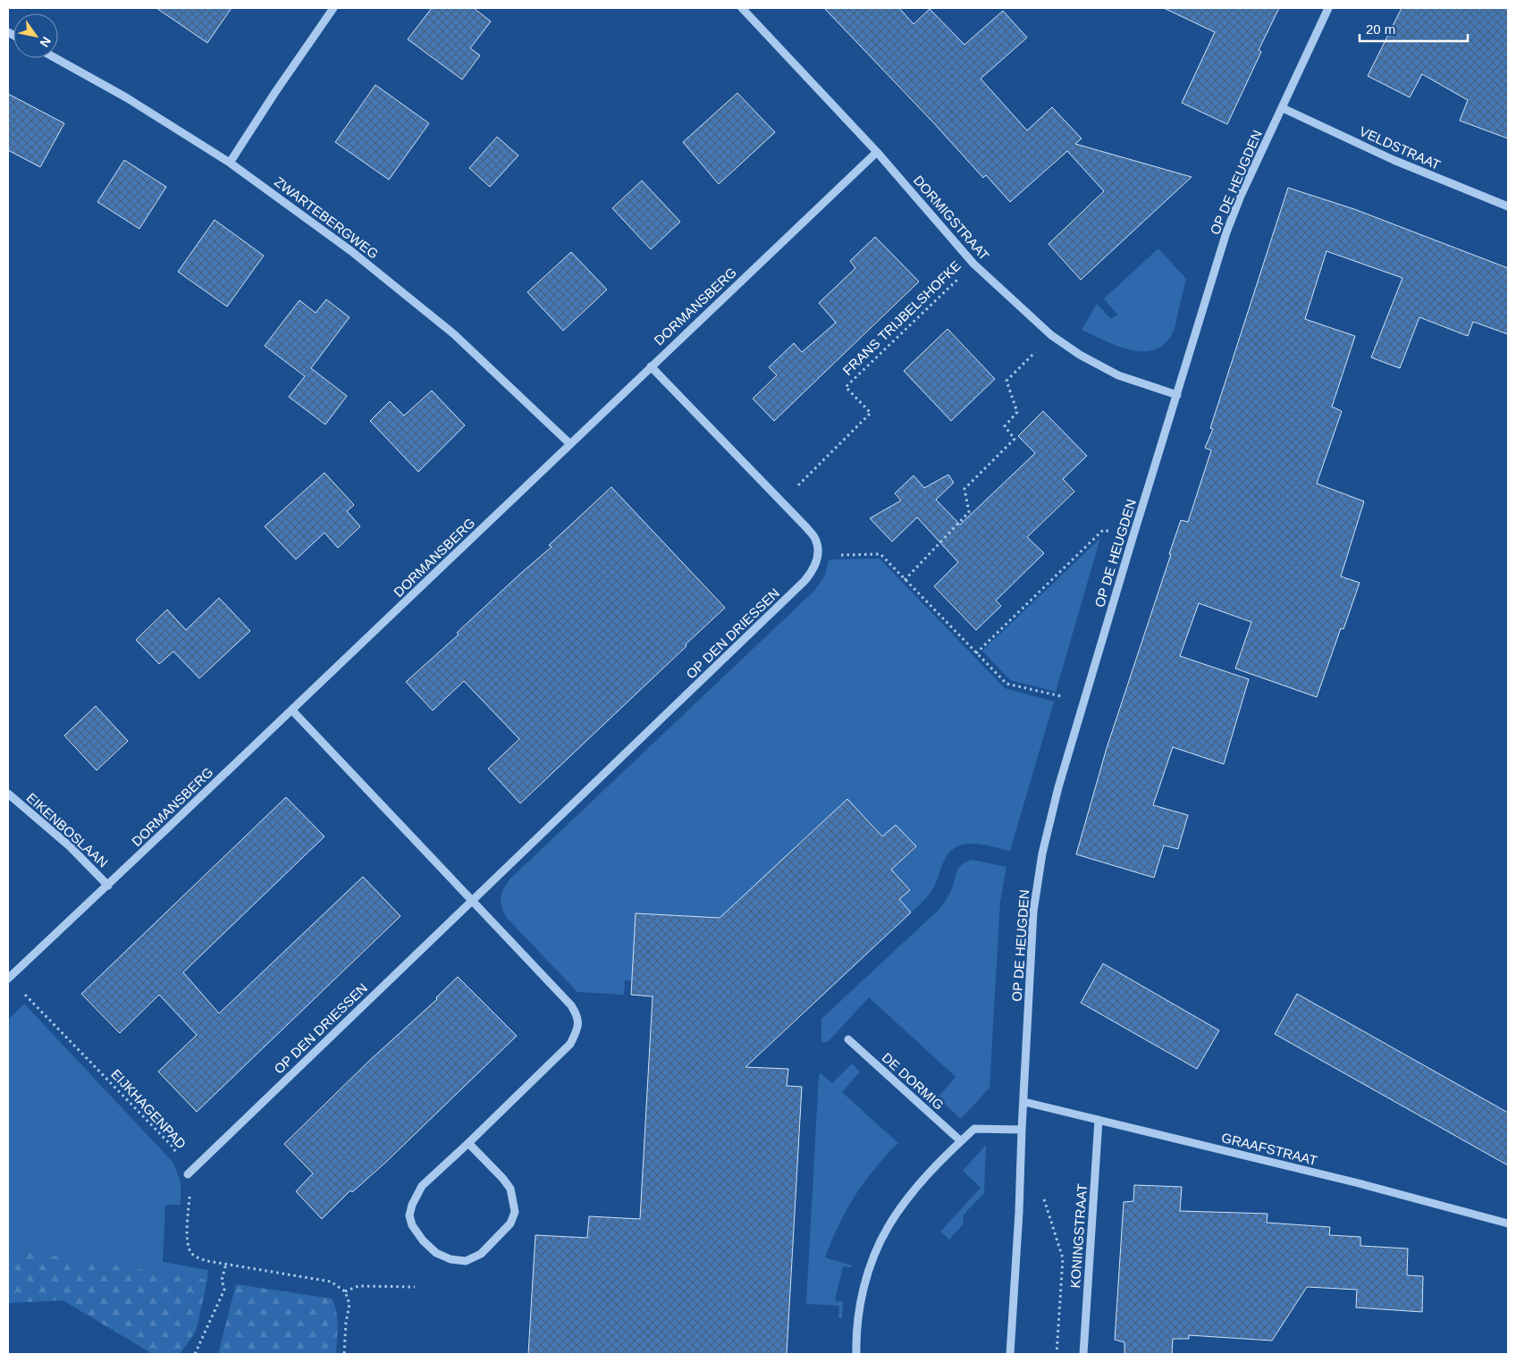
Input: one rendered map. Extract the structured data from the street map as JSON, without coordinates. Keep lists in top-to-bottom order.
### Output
{
  "streets": {
    "street": [
      "VELDSTRAAT",
      "OP DE HEUGDEN",
      "ZWARTEBERGWEG",
      "DORMIGSTRAAT",
      "DORMANSBERG",
      "OP DEN DRIESSEN",
      "EIKENBOSLAAN",
      "DE DORMIG",
      "GRAAFSTRAAT",
      "KONINGSTRAAT"
    ],
    "path": ["FRANS TRIJBELSHOFKE", "EIJKHAGENPAD"]
  },
  "crossings": [
    ["VELDSTRAAT", "OP DE HEUGDEN"],
    ["OP DE HEUGDEN", "DORMIGSTRAAT"],
    ["OP DE HEUGDEN", "GRAAFSTRAAT"],
    ["ZWARTEBERGWEG", "DORMANSBERG"],
    ["DORMIGSTRAAT", "DORMANSBERG"],
    ["DORMIGSTRAAT", "FRANS TRIJBELSHOFKE"],
    ["DORMANSBERG", "EIKENBOSLAAN"],
    ["DORMANSBERG", "EIJKHAGENPAD"],
    ["OP DEN DRIESSEN", "EIJKHAGENPAD"],
    ["GRAAFSTRAAT", "KONINGSTRAAT"]
  ],
  "scale_bar": "20 m",
  "north": "bottom right"
}
